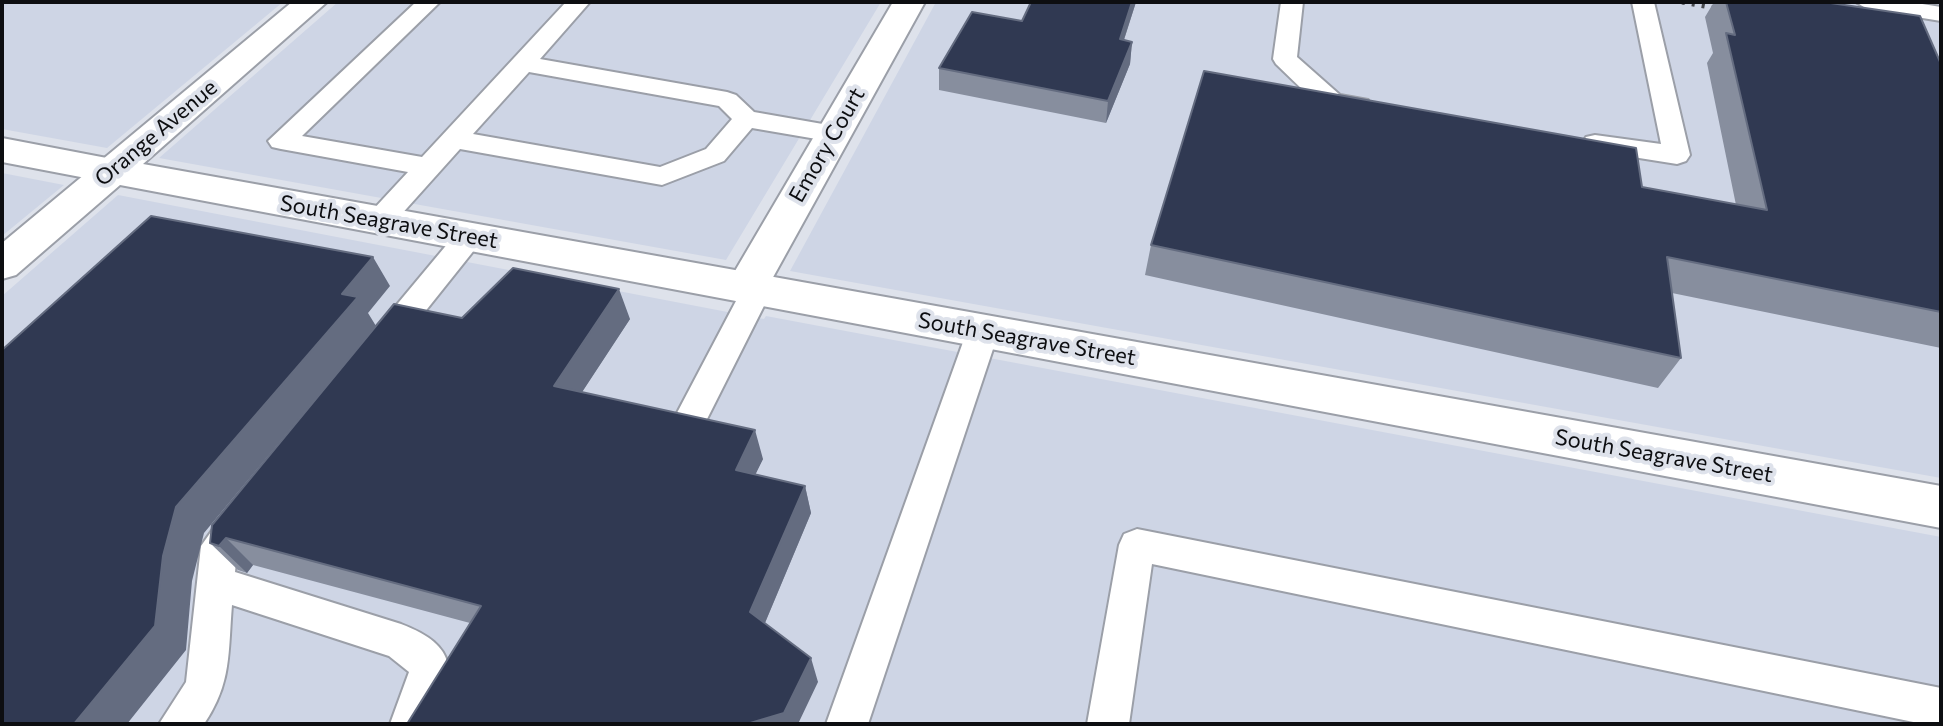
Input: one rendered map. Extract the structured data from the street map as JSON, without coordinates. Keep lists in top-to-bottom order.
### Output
{
  "streets": {
    "street": ["Orange Avenue", "Emory Court", "South Seagrave Street"]
  },
  "crossings": [
    ["Orange Avenue", "South Seagrave Street"],
    ["Emory Court", "South Seagrave Street"]
  ]
}
